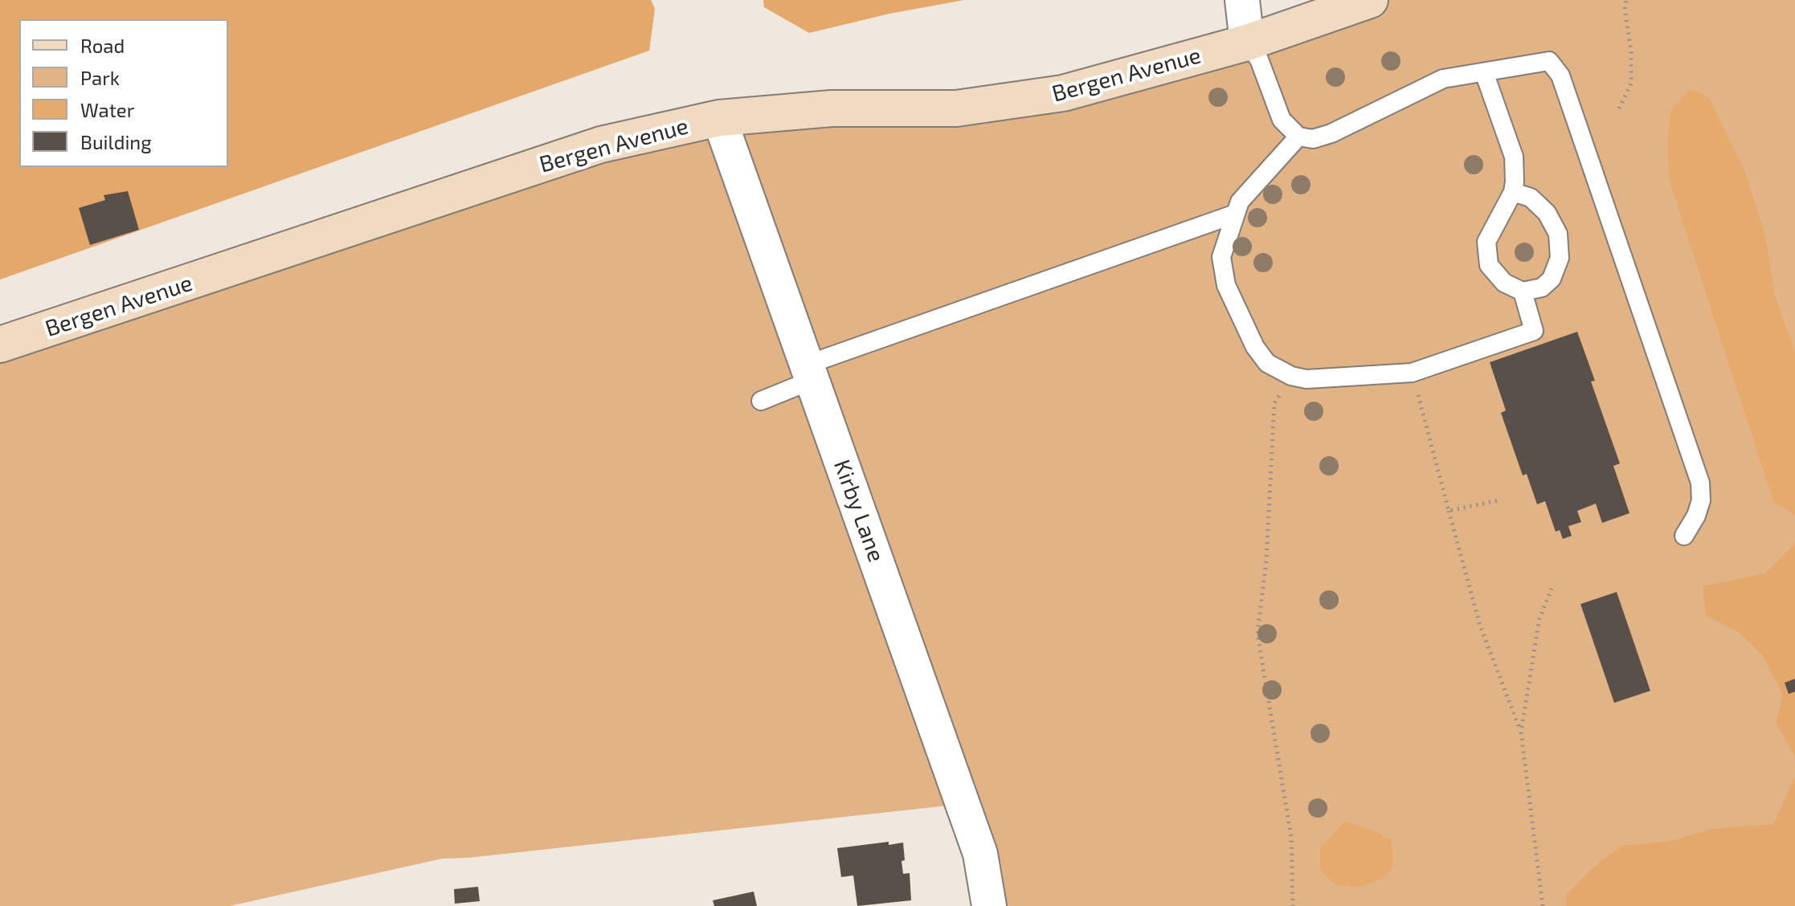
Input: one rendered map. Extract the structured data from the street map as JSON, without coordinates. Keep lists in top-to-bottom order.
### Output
{
  "streets": {
    "main road": ["Bergen Avenue"],
    "street": ["Kirby Lane"]
  },
  "crossings": [
    ["Bergen Avenue", "Kirby Lane"]
  ],
  "legend": [
    "Road",
    "Park",
    "Water",
    "Building"
  ]
}
